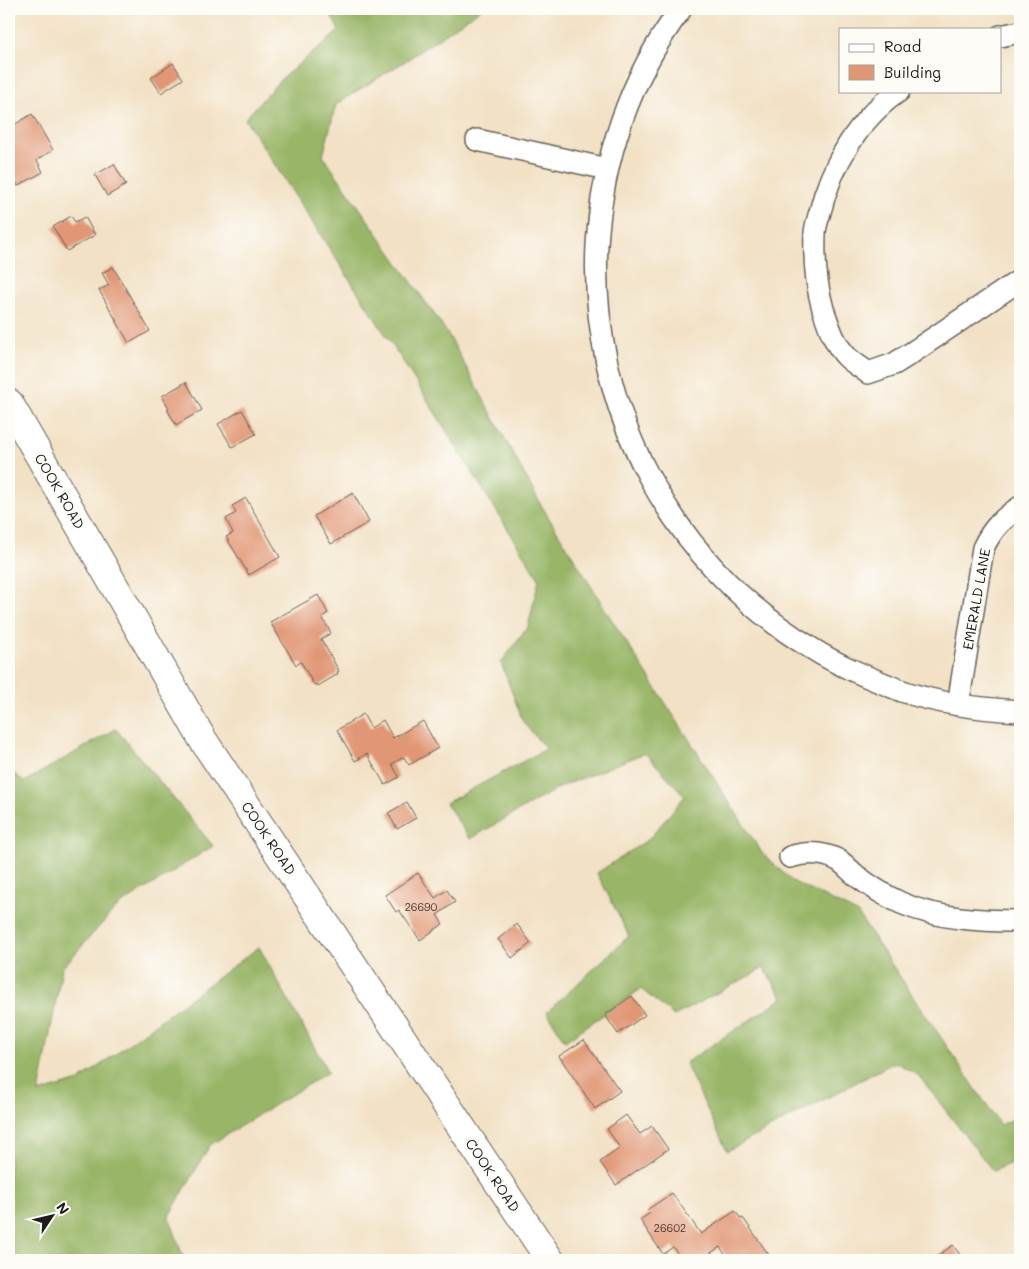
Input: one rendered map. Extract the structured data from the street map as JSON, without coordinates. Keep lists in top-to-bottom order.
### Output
{
  "streets": {
    "street": ["COOK ROAD", "EMERALD LANE"]
  },
  "house_numbers": ["26690", "26602"],
  "legend": ["Road", "Building"],
  "north": "top right"
}
